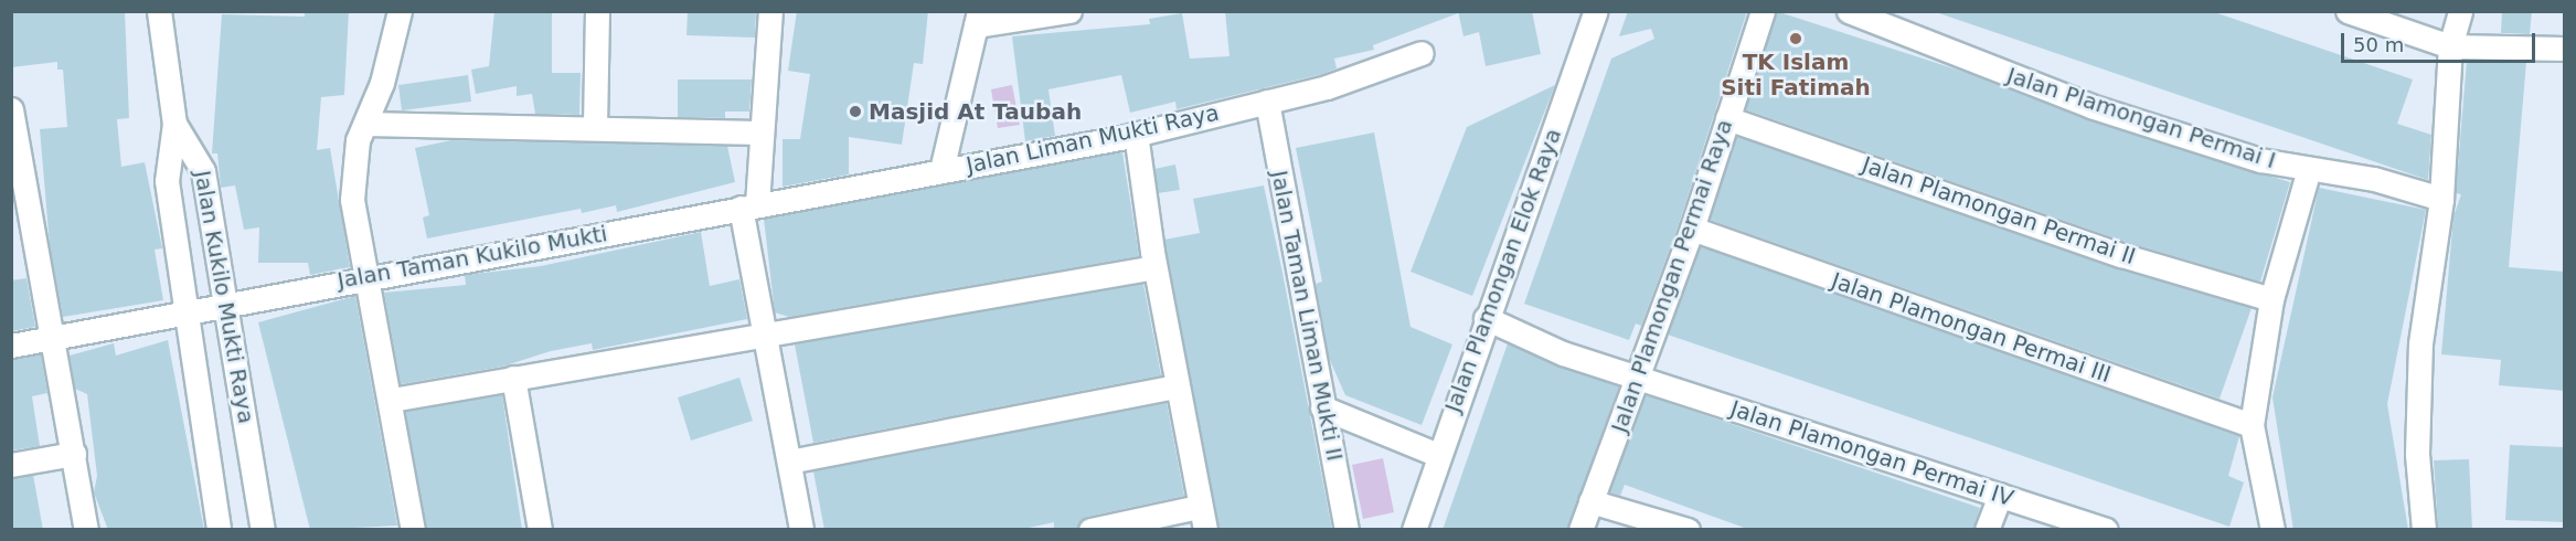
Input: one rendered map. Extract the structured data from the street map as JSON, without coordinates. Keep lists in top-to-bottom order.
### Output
{
  "streets": {
    "street": [
      "Jalan Plamongan Permai I",
      "Jalan Liman Mukti Raya",
      "Jalan Plamongan Permai II",
      "Jalan Taman Kukilo Mukti",
      "Jalan Plamongan Elok Raya",
      "Jalan Plamongan Permai Raya",
      "Jalan Kukilo Mukti Raya",
      "Jalan Taman Liman Mukti II",
      "Jalan Plamongan Permai III",
      "Jalan Plamongan Permai IV"
    ]
  },
  "crossings": [
    ["Jalan Liman Mukti Raya", "Jalan Taman Kukilo Mukti"],
    ["Jalan Liman Mukti Raya", "Jalan Taman Liman Mukti II"],
    ["Jalan Plamongan Permai II", "Jalan Plamongan Permai Raya"],
    ["Jalan Taman Kukilo Mukti", "Jalan Kukilo Mukti Raya"],
    ["Jalan Plamongan Elok Raya", "Jalan Plamongan Permai IV"],
    ["Jalan Plamongan Permai Raya", "Jalan Plamongan Permai III"],
    ["Jalan Plamongan Permai Raya", "Jalan Plamongan Permai IV"]
  ],
  "places": ["TK Islam Siti Fatimah", "Masjid At Taubah"],
  "scale_bar": "50 m"
}
